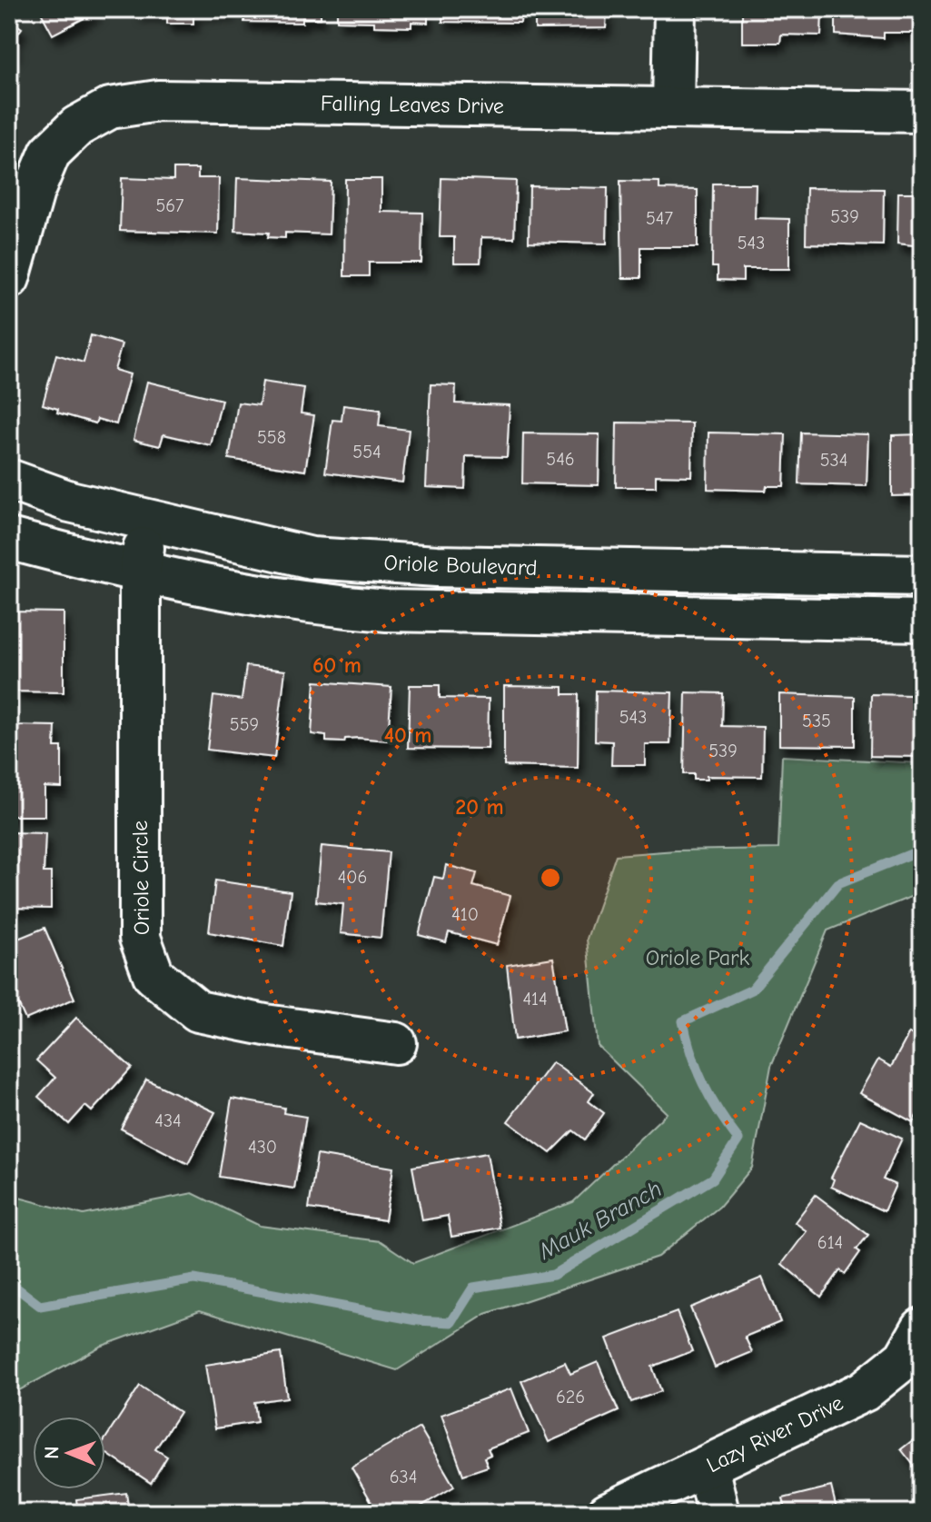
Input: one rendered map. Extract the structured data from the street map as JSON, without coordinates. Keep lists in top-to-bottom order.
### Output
{
  "streets": {
    "street": [
      "Falling Leaves Drive",
      "Oriole Boulevard",
      "Oriole Circle",
      "Lazy River Drive"
    ]
  },
  "crossings": [
    ["Oriole Boulevard", "Oriole Circle"]
  ],
  "water": ["Mauk Branch"],
  "parks": ["Oriole Park"],
  "house_numbers": [
    "567",
    "539",
    "547",
    "543",
    "558",
    "554",
    "546",
    "534",
    "543",
    "535",
    "559",
    "539",
    "406",
    "410",
    "414",
    "434",
    "430",
    "614",
    "626",
    "634"
  ],
  "north": "left",
  "rings": ["60 m", "40 m", "20 m"]
}
